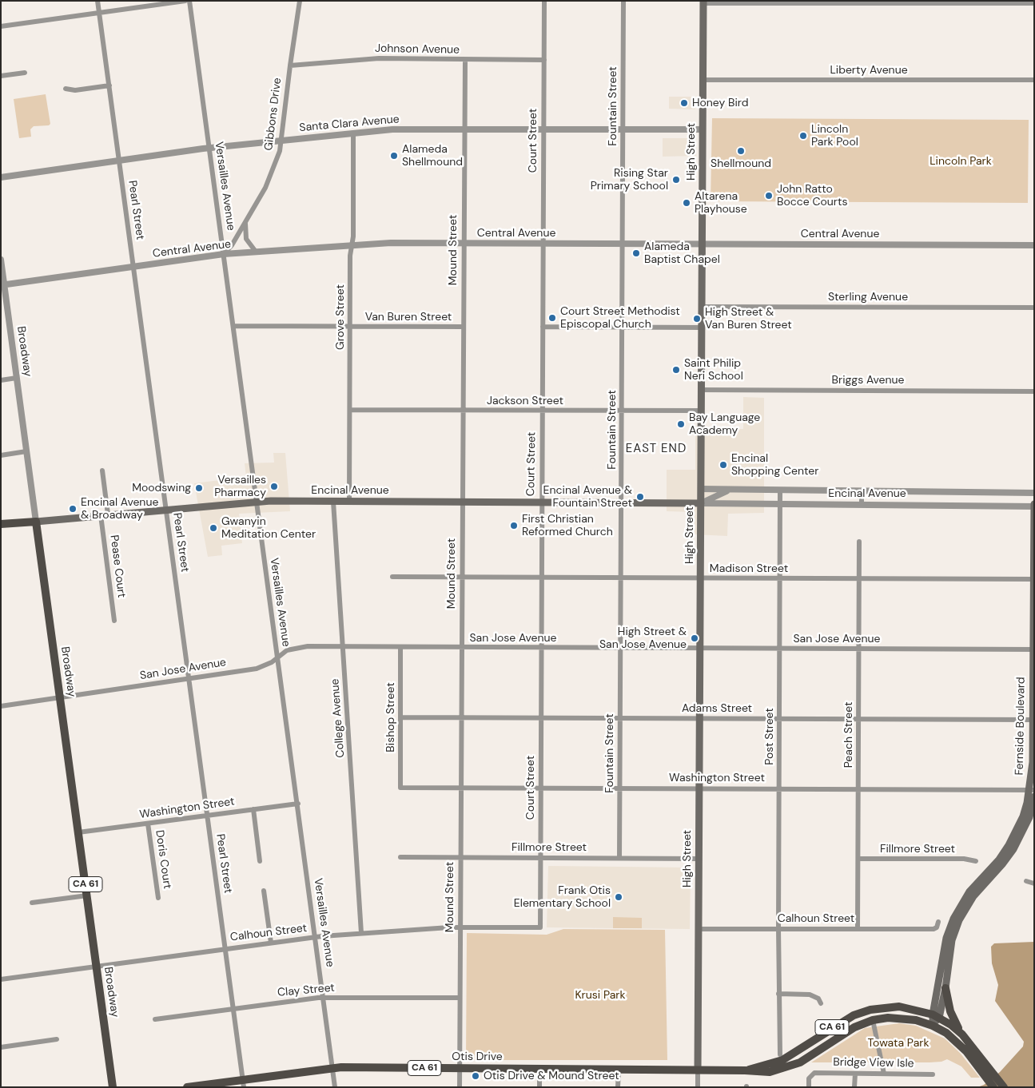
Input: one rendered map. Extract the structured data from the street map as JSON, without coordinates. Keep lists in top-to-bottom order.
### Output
{
  "streets": {
    "main road": [
      "High Street",
      "Broadway",
      "Encinal Avenue",
      "Fernside Boulevard",
      "CA 61",
      "Otis Drive"
    ],
    "street": [
      "Johnson Avenue",
      "Liberty Avenue",
      "Fountain Street",
      "Gibbons Drive",
      "Santa Clara Avenue",
      "Court Street",
      "Versailles Avenue",
      "Pearl Street",
      "Central Avenue",
      "Mound Street",
      "Sterling Avenue",
      "Grove Street",
      "Van Buren Street",
      "Briggs Avenue",
      "Jackson Street",
      "Pease Court",
      "Madison Street",
      "San Jose Avenue",
      "Adams Street",
      "Bishop Street",
      "College Avenue",
      "Peach Street",
      "Post Street",
      "Washington Street",
      "Fillmore Street",
      "Doris Court",
      "Calhoun Street",
      "Clay Street",
      "Bridge View Isle"
    ]
  },
  "crossings": [
    ["Johnson Avenue", "Gibbons Drive"],
    ["Johnson Avenue", "Court Street"],
    ["Johnson Avenue", "Mound Street"],
    ["Liberty Avenue", "High Street"],
    ["Fountain Street", "Santa Clara Avenue"],
    ["Fountain Street", "Central Avenue"],
    ["Fountain Street", "Jackson Street"],
    ["Fountain Street", "Encinal Avenue"],
    ["Fountain Street", "Madison Street"],
    ["Fountain Street", "San Jose Avenue"],
    ["Fountain Street", "Adams Street"],
    ["Fountain Street", "Washington Street"],
    ["Fountain Street", "Fillmore Street"],
    ["Gibbons Drive", "Santa Clara Avenue"],
    ["Gibbons Drive", "Versailles Avenue"],
    ["Gibbons Drive", "Central Avenue"],
    ["Santa Clara Avenue", "Court Street"],
    ["Santa Clara Avenue", "High Street"],
    ["Santa Clara Avenue", "Versailles Avenue"],
    ["Santa Clara Avenue", "Pearl Street"],
    ["Santa Clara Avenue", "Mound Street"],
    ["Santa Clara Avenue", "Grove Street"],
    ["Court Street", "Central Avenue"],
    ["Court Street", "Jackson Street"],
    ["Court Street", "Encinal Avenue"],
    ["Court Street", "Madison Street"],
    ["Court Street", "San Jose Avenue"],
    ["Court Street", "Adams Street"],
    ["Court Street", "Washington Street"],
    ["Court Street", "Fillmore Street"],
    ["Court Street", "Calhoun Street"],
    ["High Street", "Central Avenue"],
    ["High Street", "Sterling Avenue"],
    ["High Street", "Briggs Avenue"],
    ["High Street", "Jackson Street"],
    ["High Street", "Encinal Avenue"],
    ["High Street", "Madison Street"],
    ["High Street", "San Jose Avenue"],
    ["High Street", "Adams Street"],
    ["High Street", "Washington Street"],
    ["High Street", "Fillmore Street"],
    ["High Street", "Calhoun Street"],
    ["High Street", "Otis Drive"],
    ["Versailles Avenue", "Central Avenue"],
    ["Versailles Avenue", "Van Buren Street"],
    ["Versailles Avenue", "Encinal Avenue"],
    ["Versailles Avenue", "San Jose Avenue"],
    ["Versailles Avenue", "Washington Street"],
    ["Versailles Avenue", "Calhoun Street"],
    ["Versailles Avenue", "Clay Street"],
    ["Versailles Avenue", "Otis Drive"],
    ["Pearl Street", "Central Avenue"],
    ["Pearl Street", "Encinal Avenue"],
    ["Pearl Street", "San Jose Avenue"],
    ["Pearl Street", "Washington Street"],
    ["Pearl Street", "Calhoun Street"],
    ["Pearl Street", "Clay Street"],
    ["Pearl Street", "Otis Drive"],
    ["Central Avenue", "Mound Street"],
    ["Central Avenue", "Grove Street"],
    ["Central Avenue", "Broadway"],
    ["Mound Street", "Van Buren Street"],
    ["Mound Street", "Jackson Street"],
    ["Mound Street", "Encinal Avenue"],
    ["Mound Street", "Madison Street"],
    ["Mound Street", "San Jose Avenue"],
    ["Mound Street", "Adams Street"],
    ["Mound Street", "Washington Street"],
    ["Mound Street", "Fillmore Street"],
    ["Mound Street", "Calhoun Street"],
    ["Mound Street", "Clay Street"],
    ["Mound Street", "Otis Drive"],
    ["Grove Street", "Van Buren Street"],
    ["Grove Street", "Jackson Street"],
    ["Grove Street", "Encinal Avenue"],
    ["Broadway", "Encinal Avenue"],
    ["Broadway", "San Jose Avenue"],
    ["Broadway", "Washington Street"],
    ["Broadway", "Calhoun Street"],
    ["Encinal Avenue", "Pease Court"],
    ["Encinal Avenue", "College Avenue"],
    ["Encinal Avenue", "Fernside Boulevard"],
    ["Encinal Avenue", "Post Street"],
    ["Madison Street", "Fernside Boulevard"],
    ["Madison Street", "Peach Street"],
    ["Madison Street", "Post Street"],
    ["San Jose Avenue", "Bishop Street"],
    ["San Jose Avenue", "College Avenue"],
    ["San Jose Avenue", "Fernside Boulevard"],
    ["San Jose Avenue", "Peach Street"],
    ["San Jose Avenue", "Post Street"],
    ["Adams Street", "Bishop Street"],
    ["Adams Street", "Fernside Boulevard"],
    ["Adams Street", "Peach Street"],
    ["Adams Street", "Post Street"],
    ["Bishop Street", "Washington Street"],
    ["College Avenue", "Calhoun Street"],
    ["Fernside Boulevard", "Washington Street"],
    ["Fernside Boulevard", "Otis Drive"],
    ["Peach Street", "Washington Street"],
    ["Peach Street", "Fillmore Street"],
    ["Peach Street", "Calhoun Street"],
    ["Post Street", "Washington Street"],
    ["Post Street", "Calhoun Street"],
    ["Washington Street", "Doris Court"],
    ["CA 61", "Otis Drive"]
  ],
  "districts": ["EAST END"],
  "parks": ["Lincoln Park", "Krusi Park", "Towata Park"],
  "places": [
    "Honey Bird",
    "Lincoln Park Pool",
    "Shellmound",
    "Alameda Shellmound",
    "Rising Star Primary School",
    "John Ratto Bocce Courts",
    "Altarena Playhouse",
    "Alameda Baptist Chapel",
    "Court Street Methodist Episcopal Church",
    "High Street & Van Buren Street",
    "Saint Philip Neri School",
    "Bay Language Academy",
    "Encinal Shopping Center",
    "Versailles Pharmacy",
    "Moodswing",
    "Encinal Avenue & Fountain Street",
    "Encinal Avenue & Broadway",
    "First Christian Reformed Church",
    "Gwanyin Meditation Center",
    "High Street & San Jose Avenue",
    "Frank Otis Elementary School",
    "Otis Drive & Mound Street"
  ]
}
